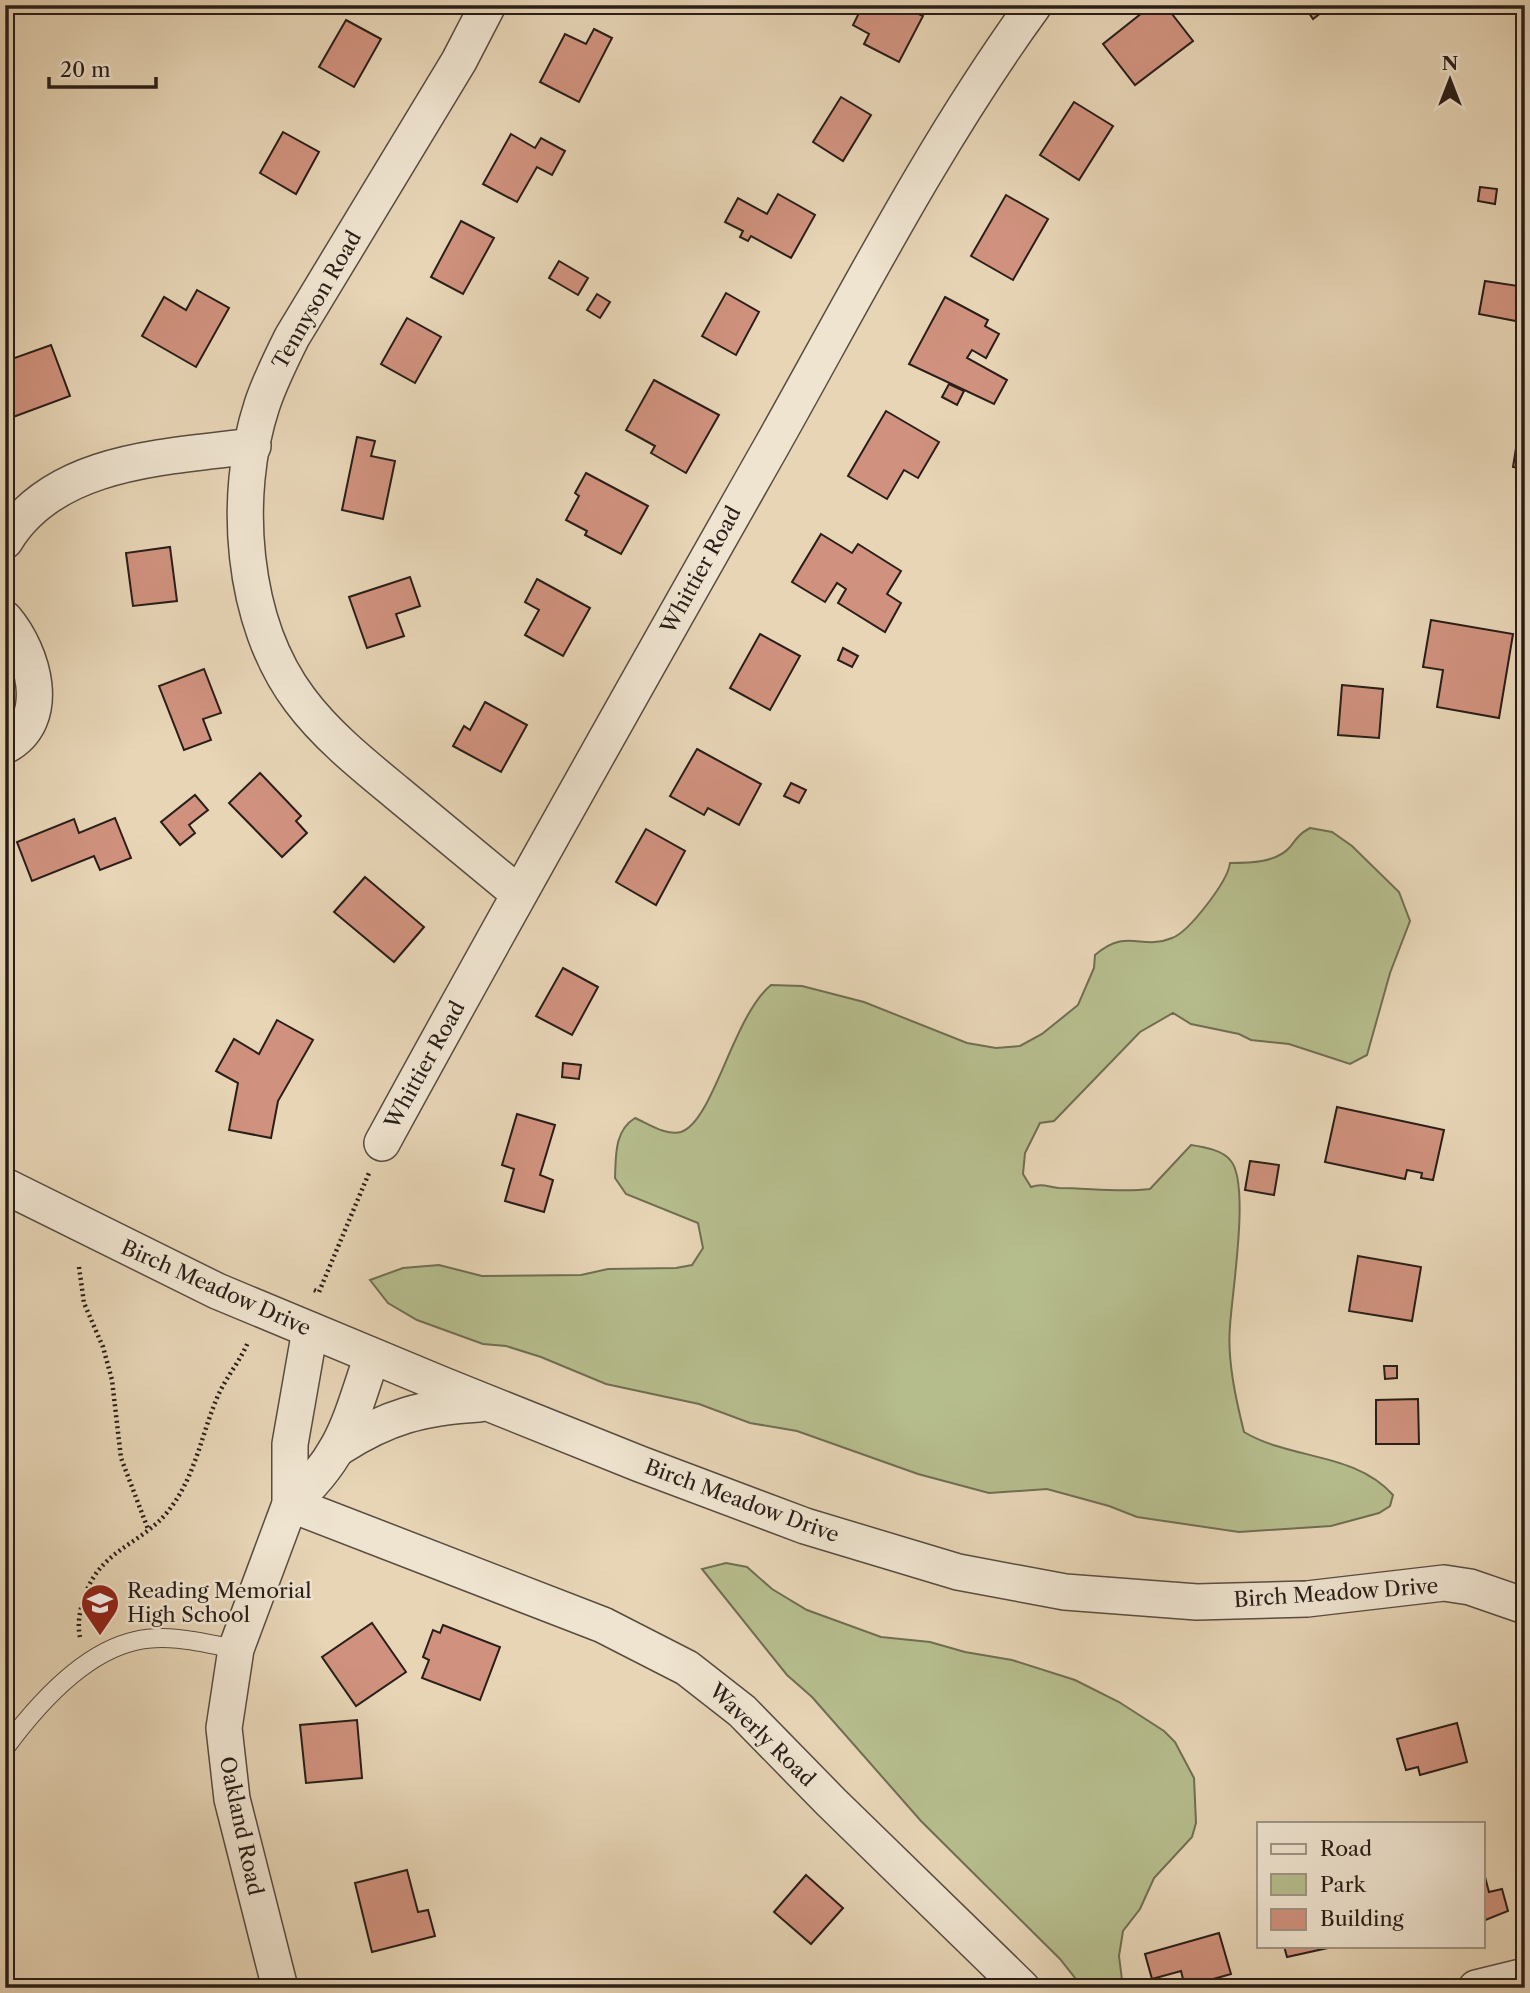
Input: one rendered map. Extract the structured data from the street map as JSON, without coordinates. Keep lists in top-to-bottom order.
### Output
{
  "streets": {
    "street": [
      "Tennyson Road",
      "Whittier Road",
      "Birch Meadow Drive",
      "Waverly Road",
      "Oakland Road"
    ]
  },
  "crossings": [
    ["Tennyson Road", "Whittier Road"],
    ["Birch Meadow Drive", "Oakland Road"],
    ["Waverly Road", "Oakland Road"]
  ],
  "places": {
    "school or university": ["Reading Memorial High School"]
  },
  "legend": ["Road", "Park", "Building"],
  "scale_bar": "20 m",
  "north": "top"
}
